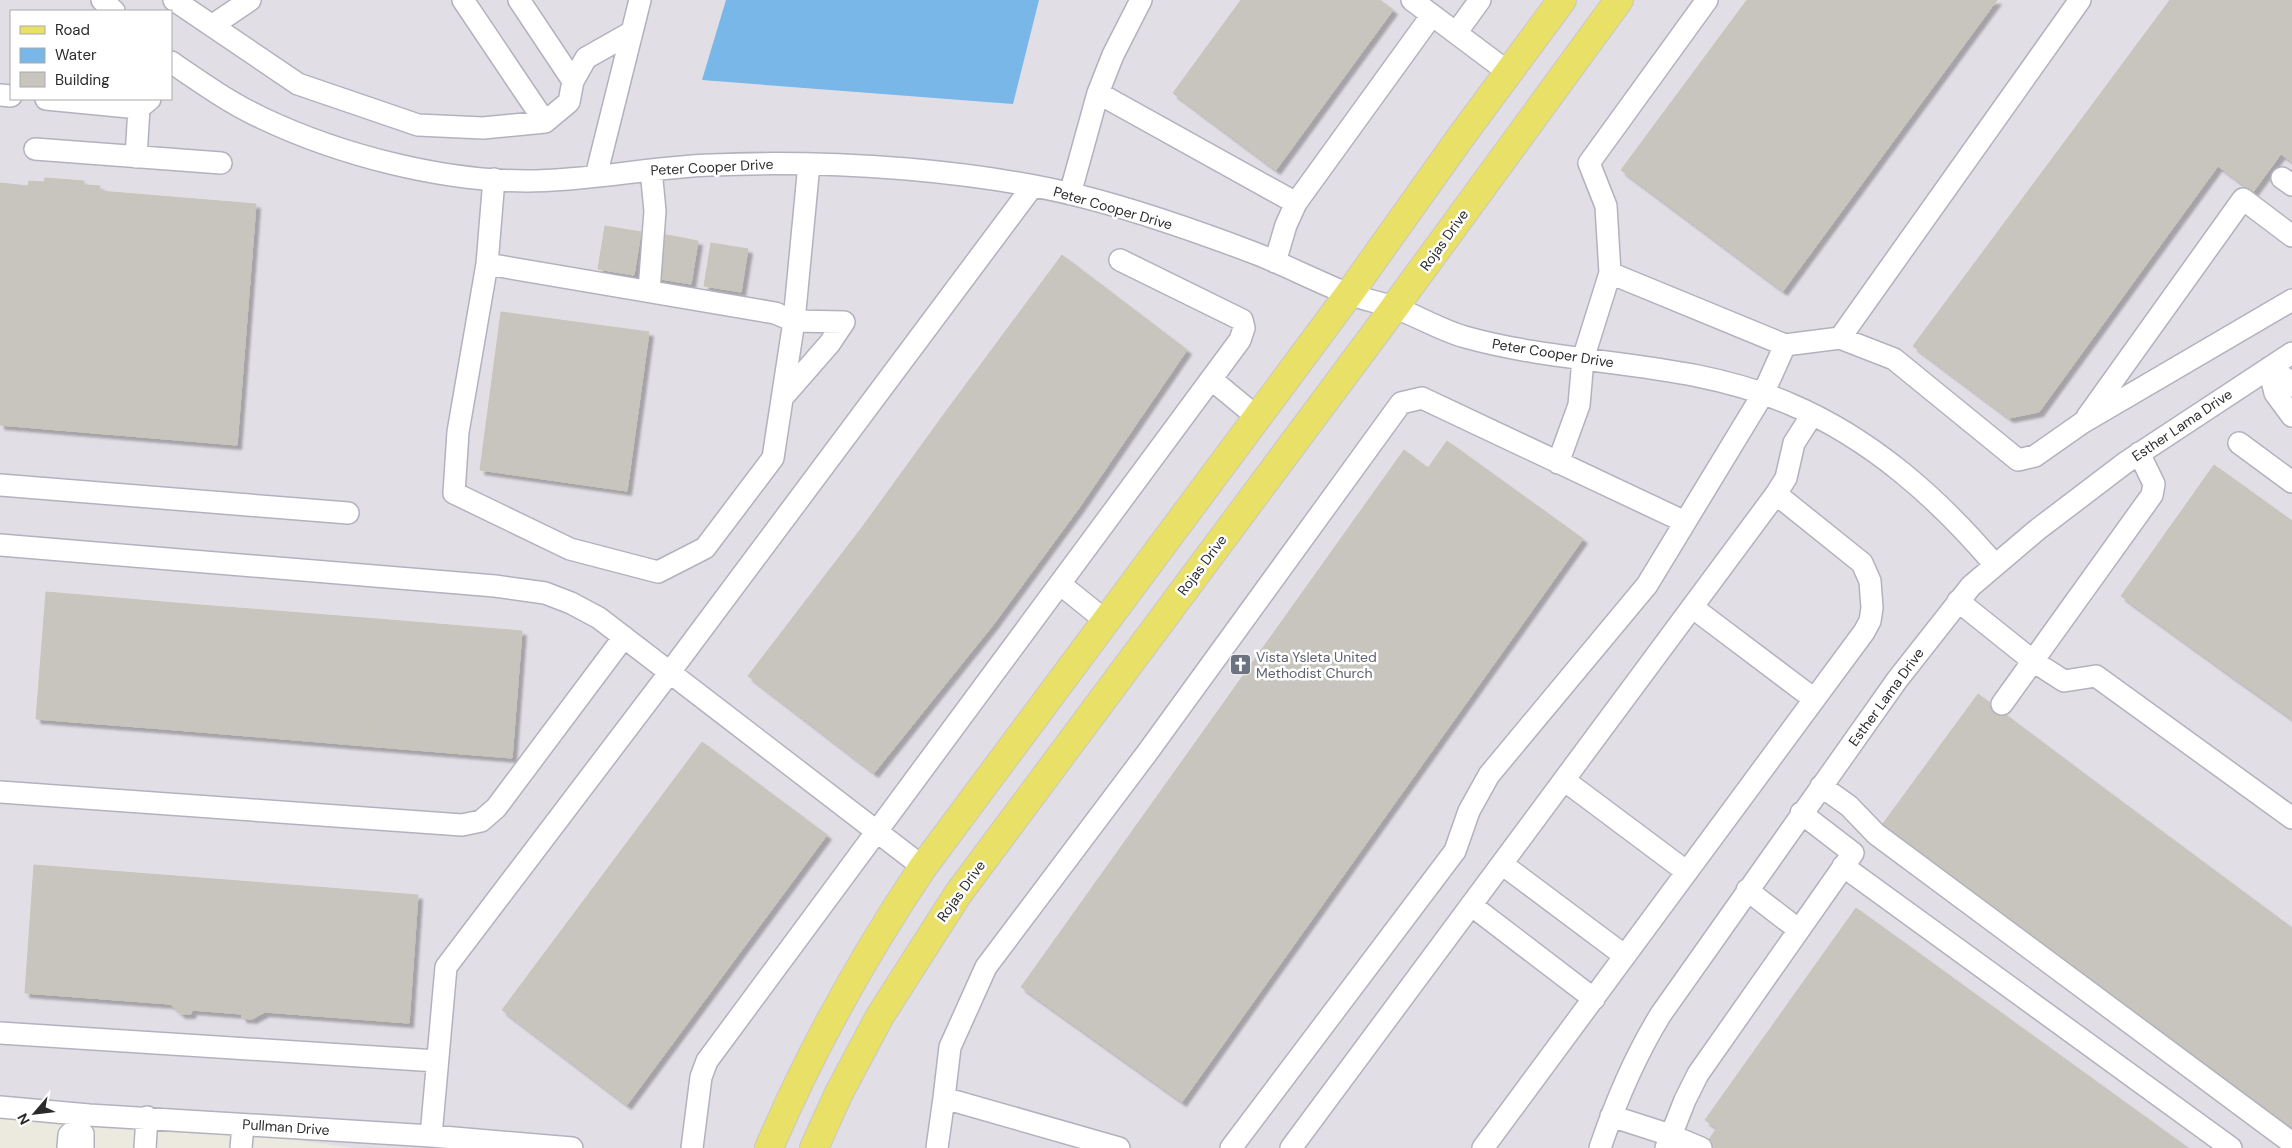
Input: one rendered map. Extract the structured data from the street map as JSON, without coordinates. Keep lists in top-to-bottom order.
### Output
{
  "streets": {
    "main road": ["Rojas Drive"],
    "street": ["Peter Cooper Drive", "Esther Lama Drive", "Pullman Drive"]
  },
  "crossings": [
    ["Peter Cooper Drive", "Rojas Drive"],
    ["Peter Cooper Drive", "Esther Lama Drive"]
  ],
  "places": {
    "church": ["Vista Ysleta United Methodist Church"]
  },
  "legend": ["Road", "Water", "Building"],
  "north": "bottom left"
}
